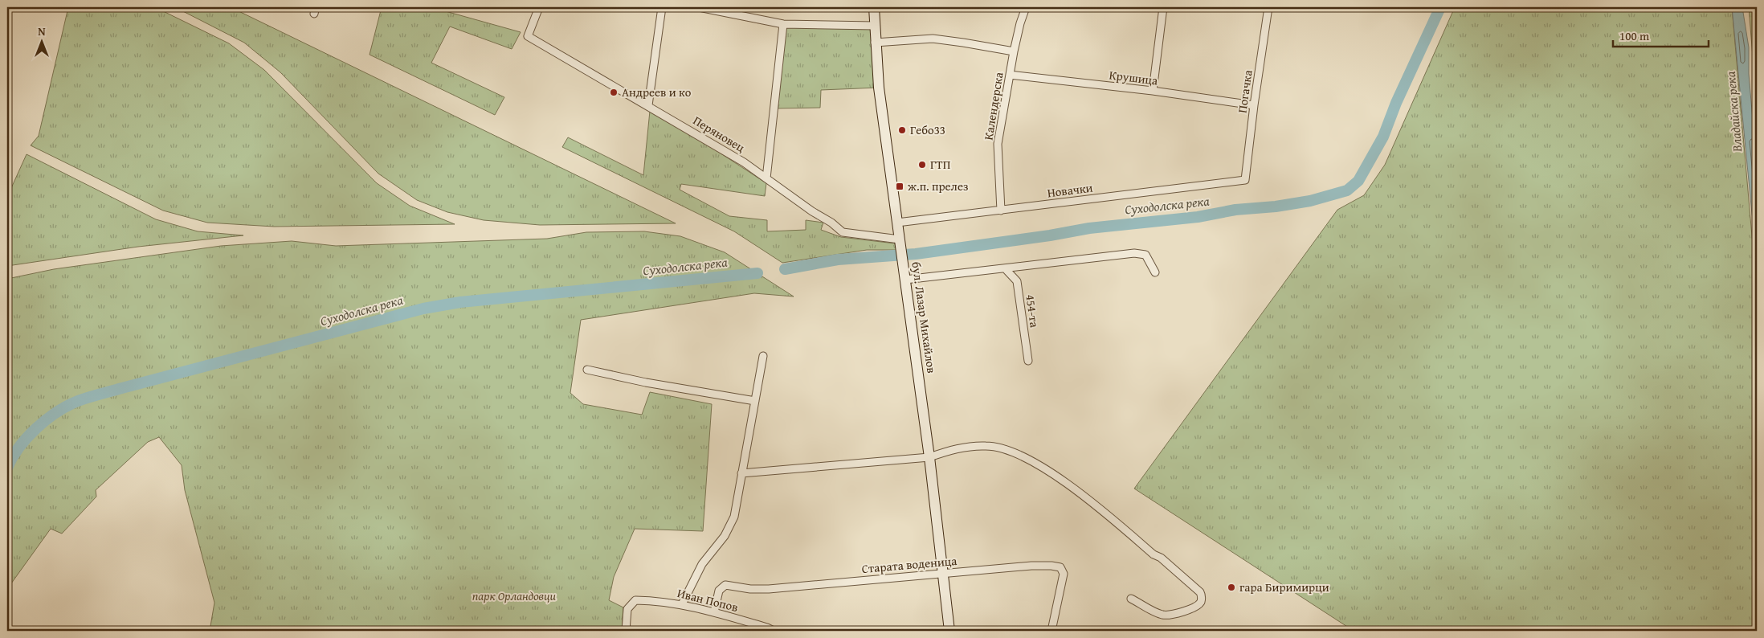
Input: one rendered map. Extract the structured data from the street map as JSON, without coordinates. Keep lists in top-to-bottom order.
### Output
{
  "streets": {
    "street": [
      "Крушица",
      "Погачка",
      "Календерска",
      "Перяновец",
      "Новачки",
      "454-та",
      "бул. Лазар Михайлов",
      "Старата воденица",
      "Иван Попов"
    ]
  },
  "crossings": [
    ["Крушица", "Погачка"],
    ["Крушица", "Календерска"],
    ["Погачка", "Новачки"],
    ["Календерска", "Новачки"],
    ["Перяновец", "бул. Лазар Михайлов"],
    ["Новачки", "бул. Лазар Михайлов"],
    ["бул. Лазар Михайлов", "Старата воденица"],
    ["Старата воденица", "Иван Попов"]
  ],
  "water": ["Владайска река", "Суходолска река"],
  "parks": ["парк Орландовци"],
  "places": {
    "other": [
      "Андреев и ко",
      "Гебо33",
      "ГТП",
      "гара Биримирци"
    ],
    "transit": ["ж.п. прелез"]
  },
  "scale_bar": "100 m",
  "north": "top"
}
